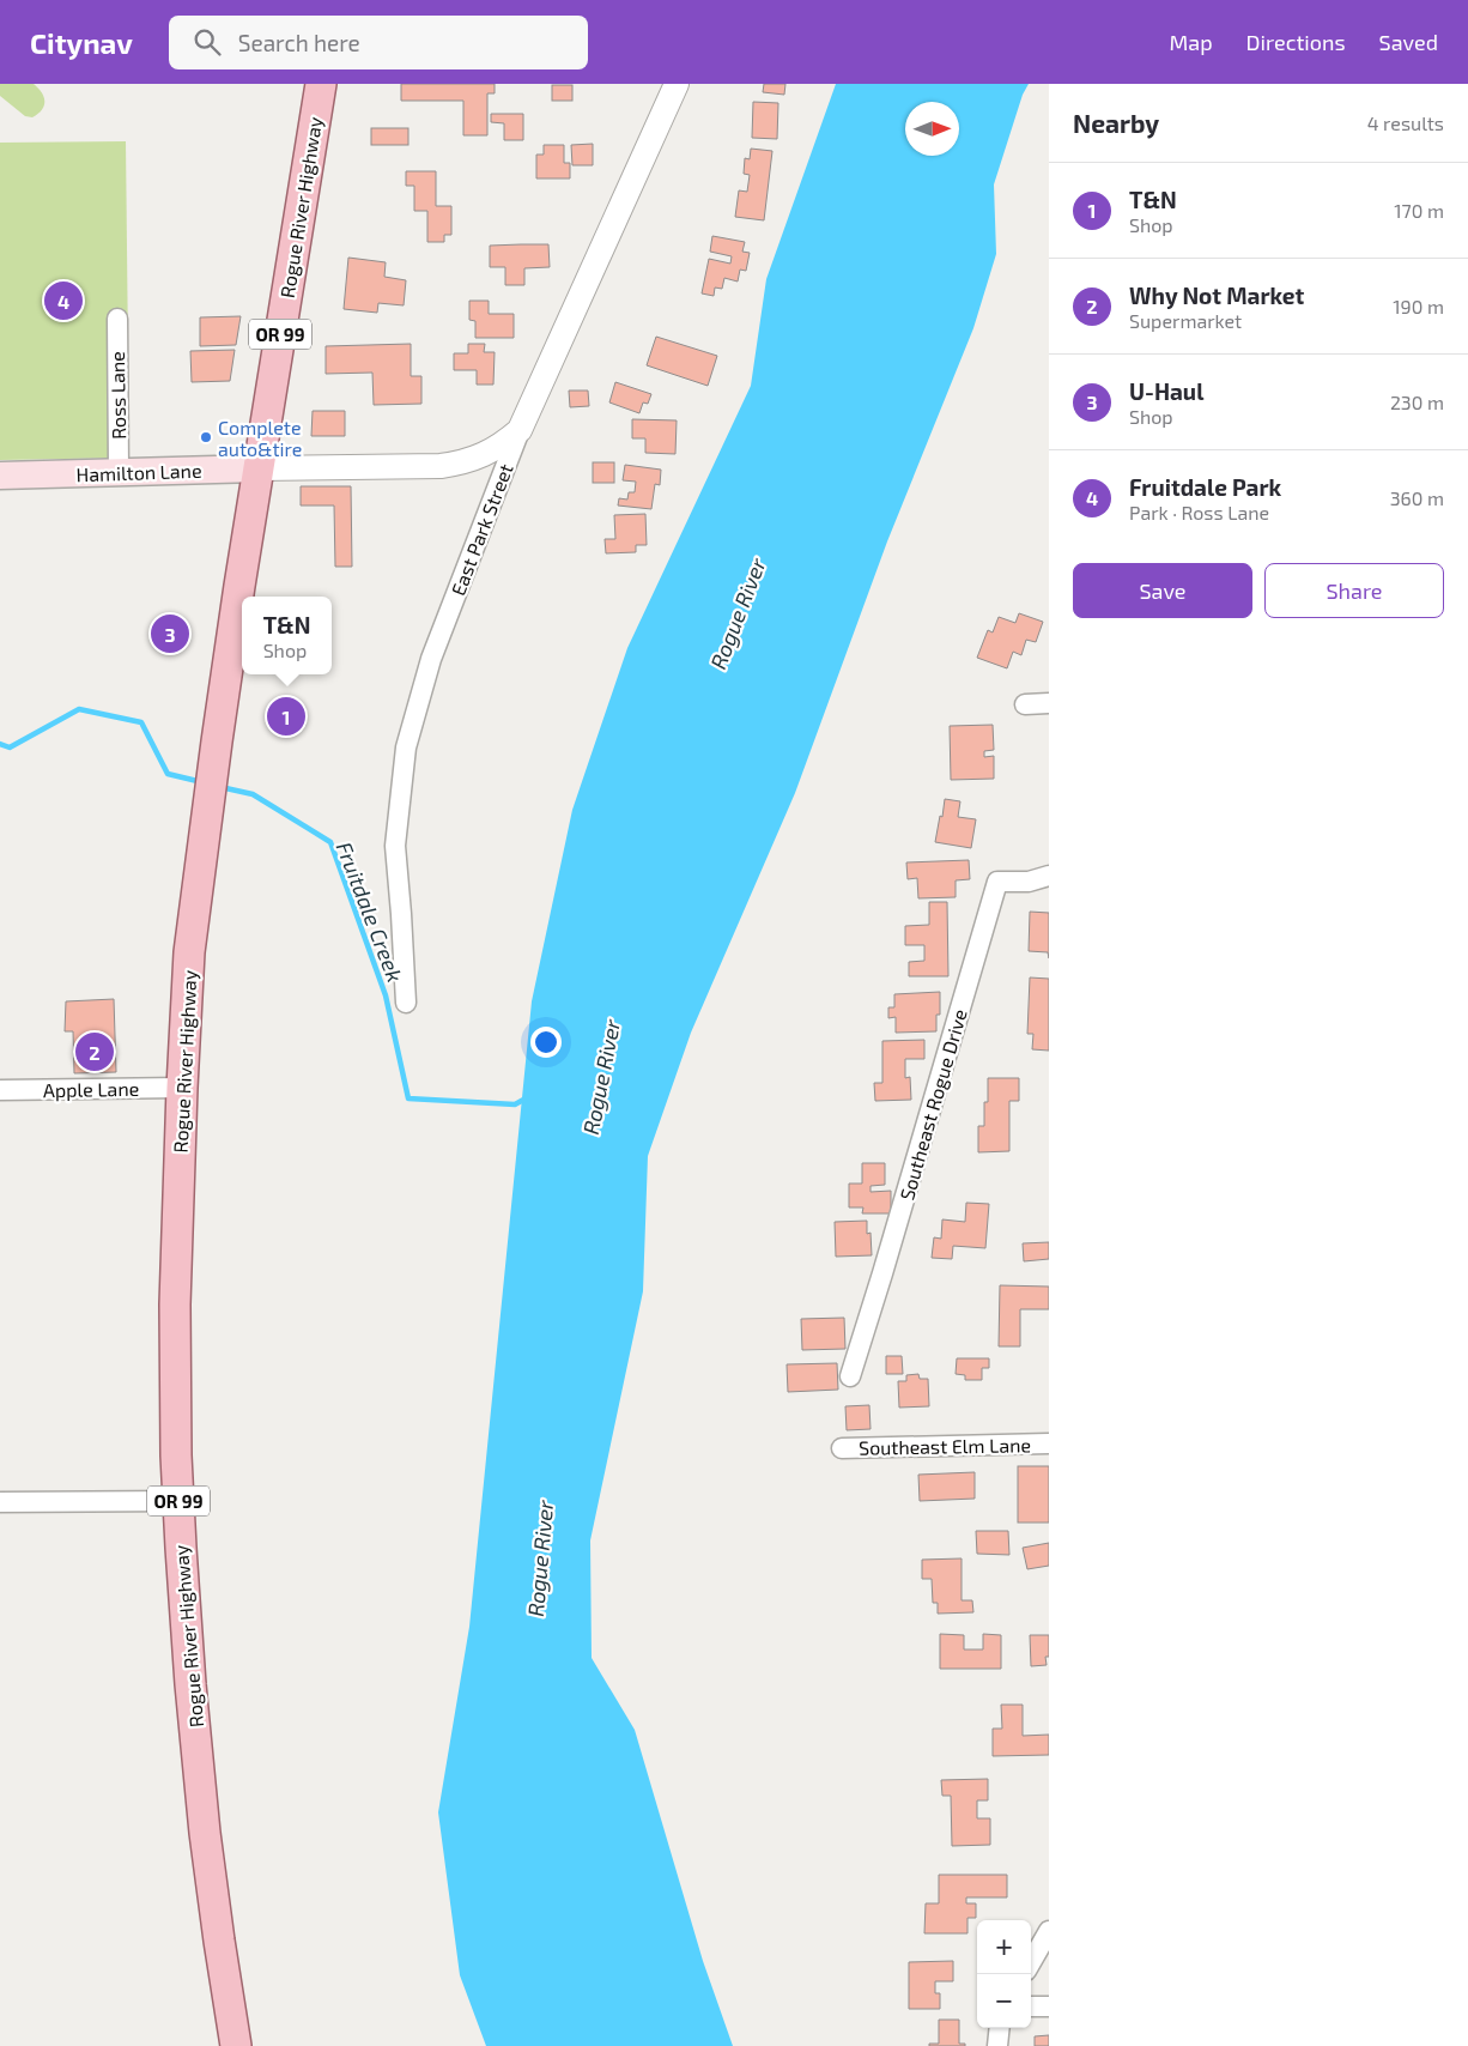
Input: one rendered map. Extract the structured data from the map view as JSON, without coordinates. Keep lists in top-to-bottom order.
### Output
{
  "streets": {
    "main road": ["Rogue River Highway", "OR 99", "Hamilton Lane"],
    "street": [
      "Ross Lane",
      "East Park Street",
      "Apple Lane",
      "Southeast Rogue Drive",
      "Southeast Elm Lane"
    ]
  },
  "crossings": [
    ["Rogue River Highway", "Hamilton Lane"],
    ["Rogue River Highway", "Apple Lane"],
    ["Ross Lane", "Hamilton Lane"],
    ["Hamilton Lane", "East Park Street"]
  ],
  "water": ["Rogue River", "Fruitdale Creek"],
  "places": ["Complete auto&tire"],
  "north": "right",
  "page": {
    "header": "Citynav",
    "search": "Search here",
    "nav": ["Map", "Directions", "Saved"],
    "heading": ["Nearby", "4 results"],
    "list": [
      {
        "mark": "1",
        "name": "T&N",
        "note": "Shop",
        "value": "170 m"
      },
      {
        "mark": "2",
        "name": "Why Not Market",
        "note": "Supermarket",
        "value": "190 m"
      },
      {
        "mark": "3",
        "name": "U-Haul",
        "note": "Shop",
        "value": "230 m"
      },
      {
        "mark": "4",
        "name": "Fruitdale Park",
        "note": "Park · Ross Lane",
        "value": "360 m"
      }
    ],
    "pins": [
      "4",
      "3",
      "1",
      "2"
    ],
    "buttons": ["Save", "Share"],
    "popup": ["T&N", "Shop"],
    "map_buttons": ["+", "−"]
  }
}
